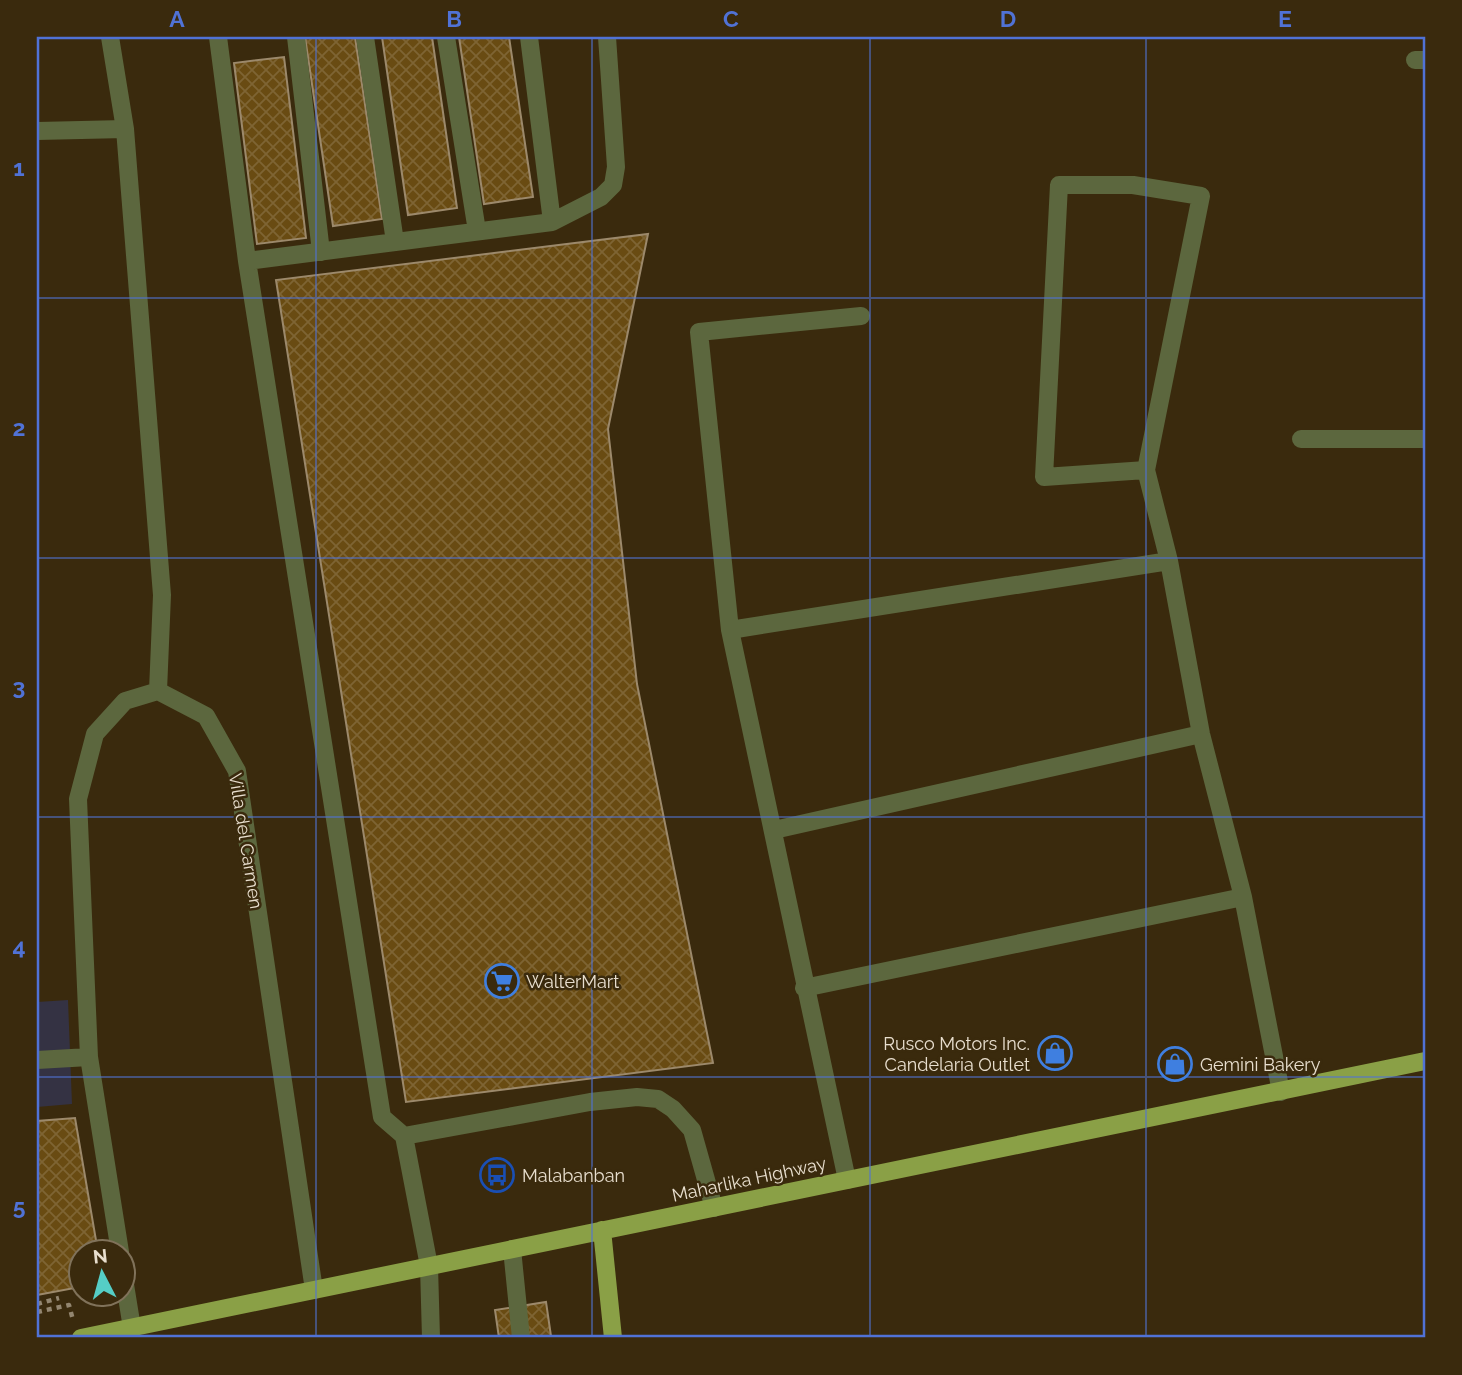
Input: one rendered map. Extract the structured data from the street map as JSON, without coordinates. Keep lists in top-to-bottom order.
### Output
{
  "streets": {
    "main road": ["Maharlika Highway"],
    "street": ["Villa del Carmen"]
  },
  "crossings": [
    ["Villa del Carmen", "Maharlika Highway"]
  ],
  "places": {
    "supermarket": ["WalterMart"],
    "shop": ["Rusco Motors Inc. Candelaria Outlet", "Gemini Bakery"],
    "bus stop": ["Malabanban"]
  },
  "north": "top",
  "grid": {
    "columns": [
      "A",
      "B",
      "C",
      "D",
      "E"
    ],
    "rows": [
      "1",
      "2",
      "3",
      "4",
      "5"
    ]
  }
}
